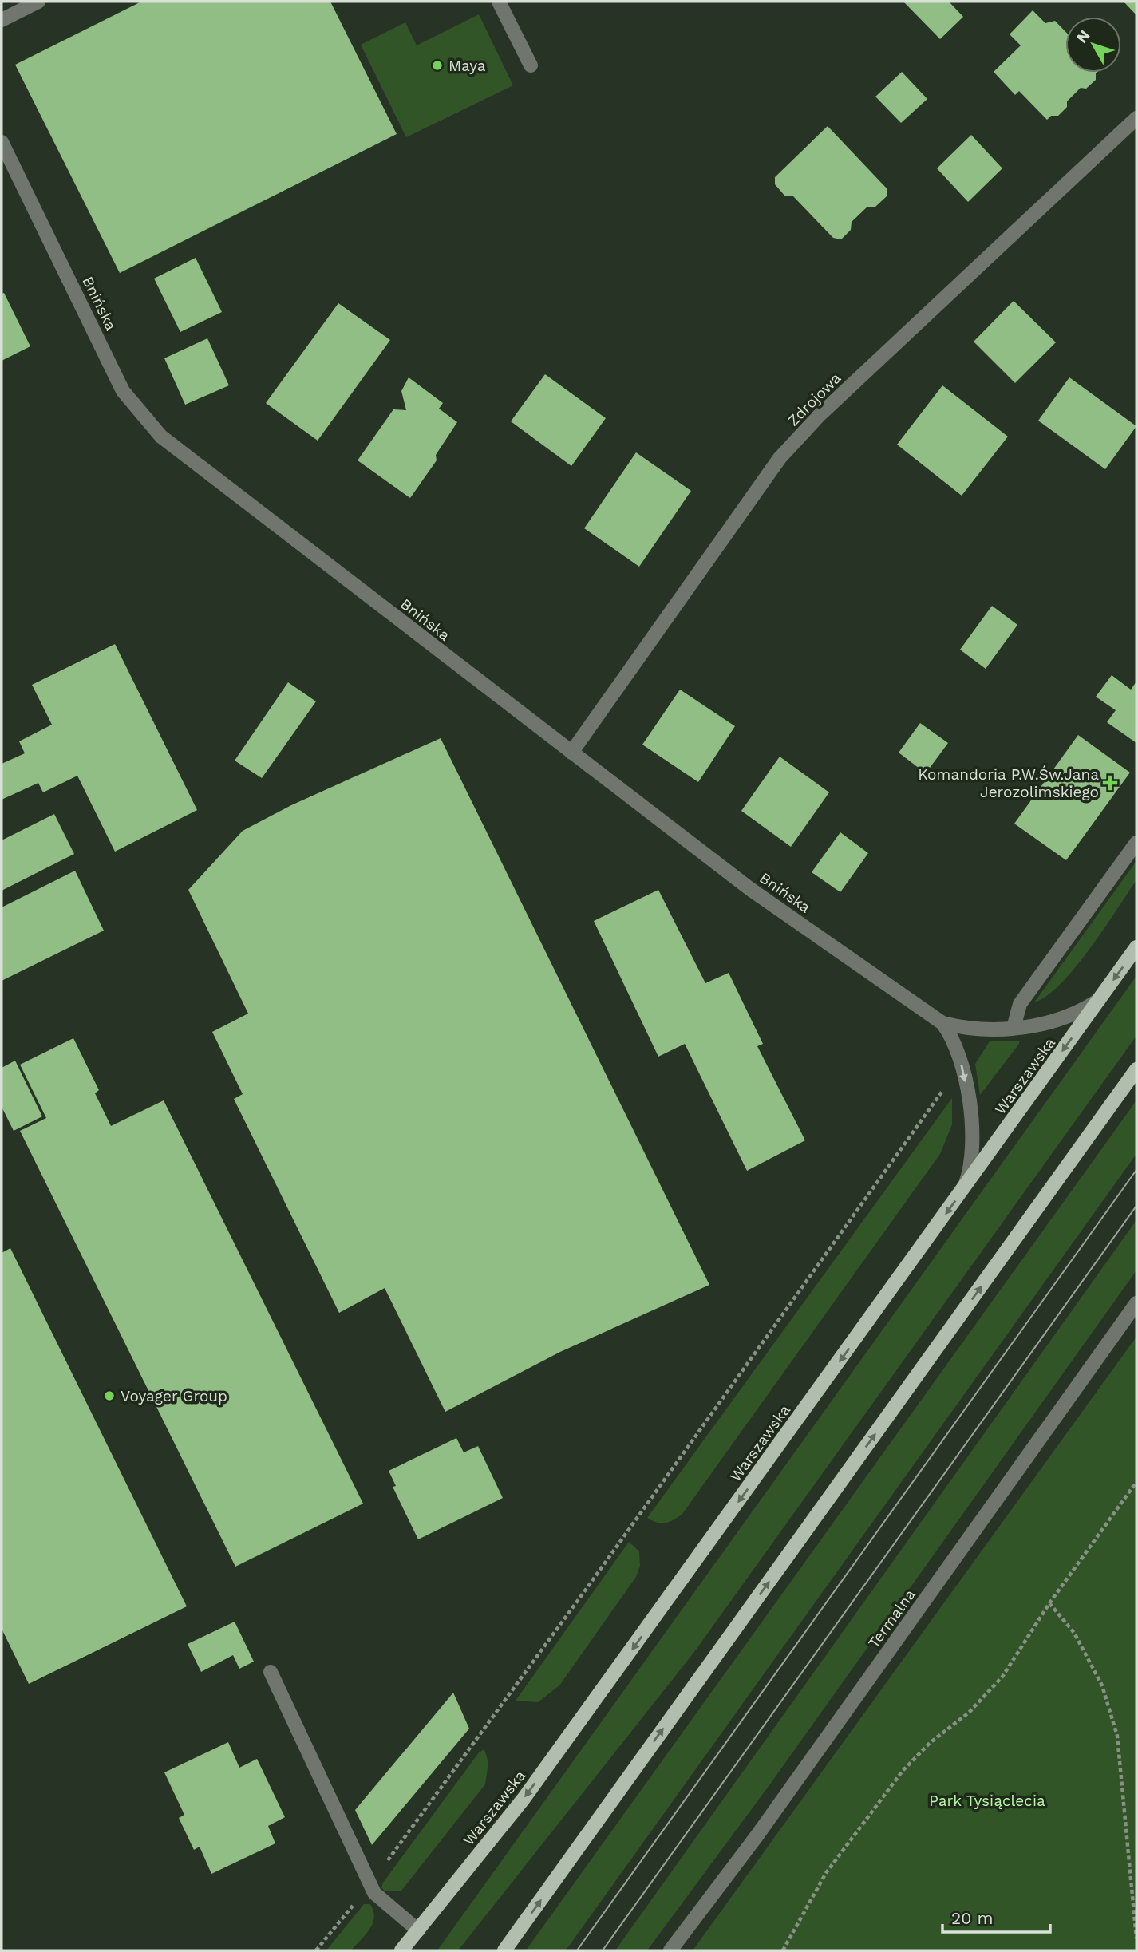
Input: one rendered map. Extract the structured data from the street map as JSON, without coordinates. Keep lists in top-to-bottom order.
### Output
{
  "streets": {
    "main road": ["Warszawska"],
    "street": ["Bnińska", "Zdrojowa", "Termalna"]
  },
  "crossings": [
    ["Bnińska", "Zdrojowa"],
    ["Bnińska", "Warszawska"]
  ],
  "parks": ["Park Tysiąclecia"],
  "places": {
    "other": ["Maya", "Voyager Group"],
    "health": ["Komandoria P.W.Św.Jana Jerozolimskiego"]
  },
  "scale_bar": "20 m",
  "north": "top left"
}
